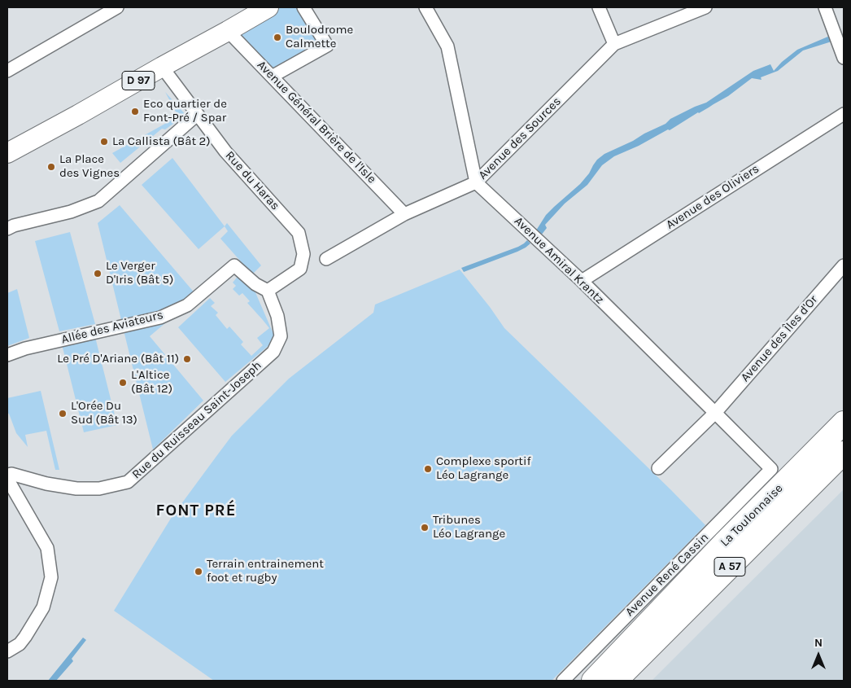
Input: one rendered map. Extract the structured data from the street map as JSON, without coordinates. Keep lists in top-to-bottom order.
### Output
{
  "streets": {
    "highway": ["La Toulonnaise", "A 57"],
    "main road": ["D 97"],
    "street": [
      "Avenue Général Brière de l'Isle",
      "Avenue des Sources",
      "Rue du Haras",
      "Avenue des Oliviers",
      "Avenue Amiral Krantz",
      "Allée des Aviateurs",
      "Avenue des Îles d'Or",
      "Rue du Ruisseau Saint-Joseph",
      "Avenue René Cassin"
    ]
  },
  "crossings": [
    ["D 97", "Avenue Général Brière de l'Isle"],
    ["D 97", "Rue du Haras"],
    ["Avenue Général Brière de l'Isle", "Avenue des Sources"],
    ["Avenue des Sources", "Avenue Amiral Krantz"],
    ["Rue du Haras", "Allée des Aviateurs"],
    ["Rue du Haras", "Rue du Ruisseau Saint-Joseph"],
    ["Avenue des Oliviers", "Avenue Amiral Krantz"],
    ["Avenue Amiral Krantz", "Avenue des Îles d'Or"],
    ["Avenue Amiral Krantz", "Avenue René Cassin"],
    ["Allée des Aviateurs", "Rue du Ruisseau Saint-Joseph"]
  ],
  "districts": ["FONT PRÉ"],
  "places": [
    "Boulodrome Calmette",
    "Eco quartier de Font-Pré / Spar",
    "La Callista (Bât 2)",
    "La Place des Vignes",
    "Le Verger D'Iris (Bât 5)",
    "Le Pré D'Ariane (Bât 11)",
    "L'Altice (Bât 12)",
    "L'Orée Du Sud (Bât 13)",
    "Complexe sportif Léo Lagrange",
    "Tribunes Léo Lagrange",
    "Terrain entrainement foot et rugby"
  ],
  "north": "top"
}
